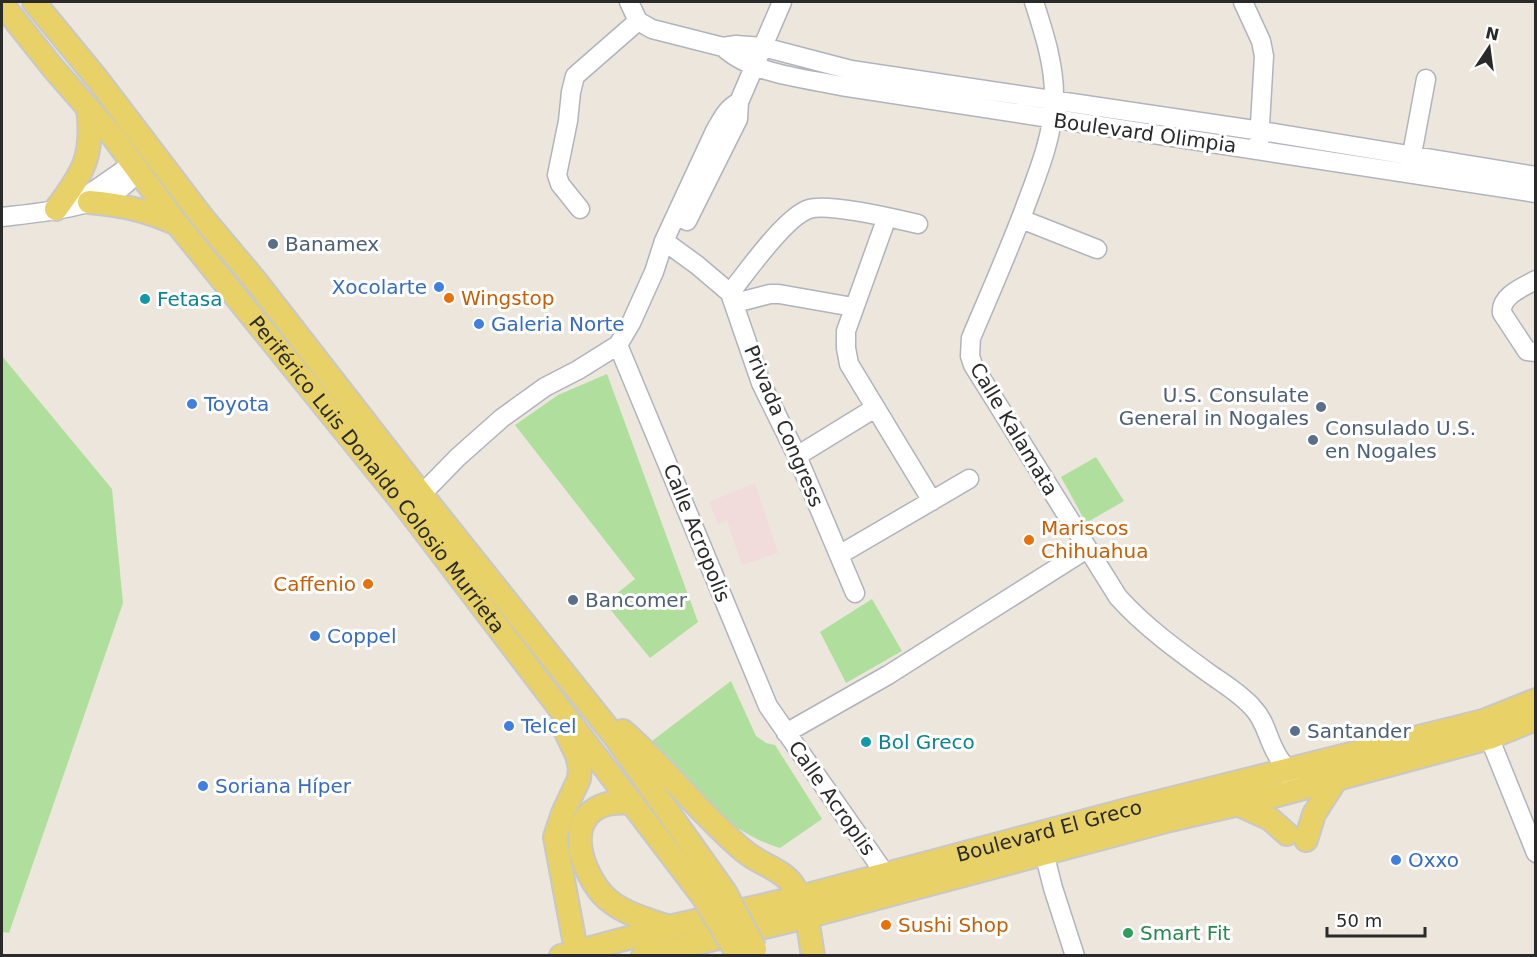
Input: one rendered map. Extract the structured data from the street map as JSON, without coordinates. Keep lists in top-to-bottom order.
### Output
{
  "streets": {
    "main road": ["Periférico Luis Donaldo Colosio Murrieta", "Boulevard El Greco"],
    "street": [
      "Boulevard Olimpia",
      "Privada Congress",
      "Calle Kalamata",
      "Calle Acropolis",
      "Calle Acroplis"
    ]
  },
  "crossings": [
    ["Boulevard Olimpia", "Calle Kalamata"],
    ["Calle Kalamata", "Boulevard El Greco"],
    ["Calle Acropolis", "Calle Acroplis"],
    ["Calle Acroplis", "Boulevard El Greco"]
  ],
  "places": [
    "Banamex",
    "Xocolarte",
    "Wingstop",
    "Fetasa",
    "Galeria Norte",
    "Toyota",
    "U.S. Consulate General in Nogales",
    "Consulado U.S. en Nogales",
    "Mariscos Chihuahua",
    "Caffenio",
    "Bancomer",
    "Coppel",
    "Telcel",
    "Santander",
    "Bol Greco",
    "Soriana Híper",
    "Oxxo",
    "Sushi Shop",
    "Smart Fit"
  ],
  "scale_bar": "50 m",
  "north": "top"
}
